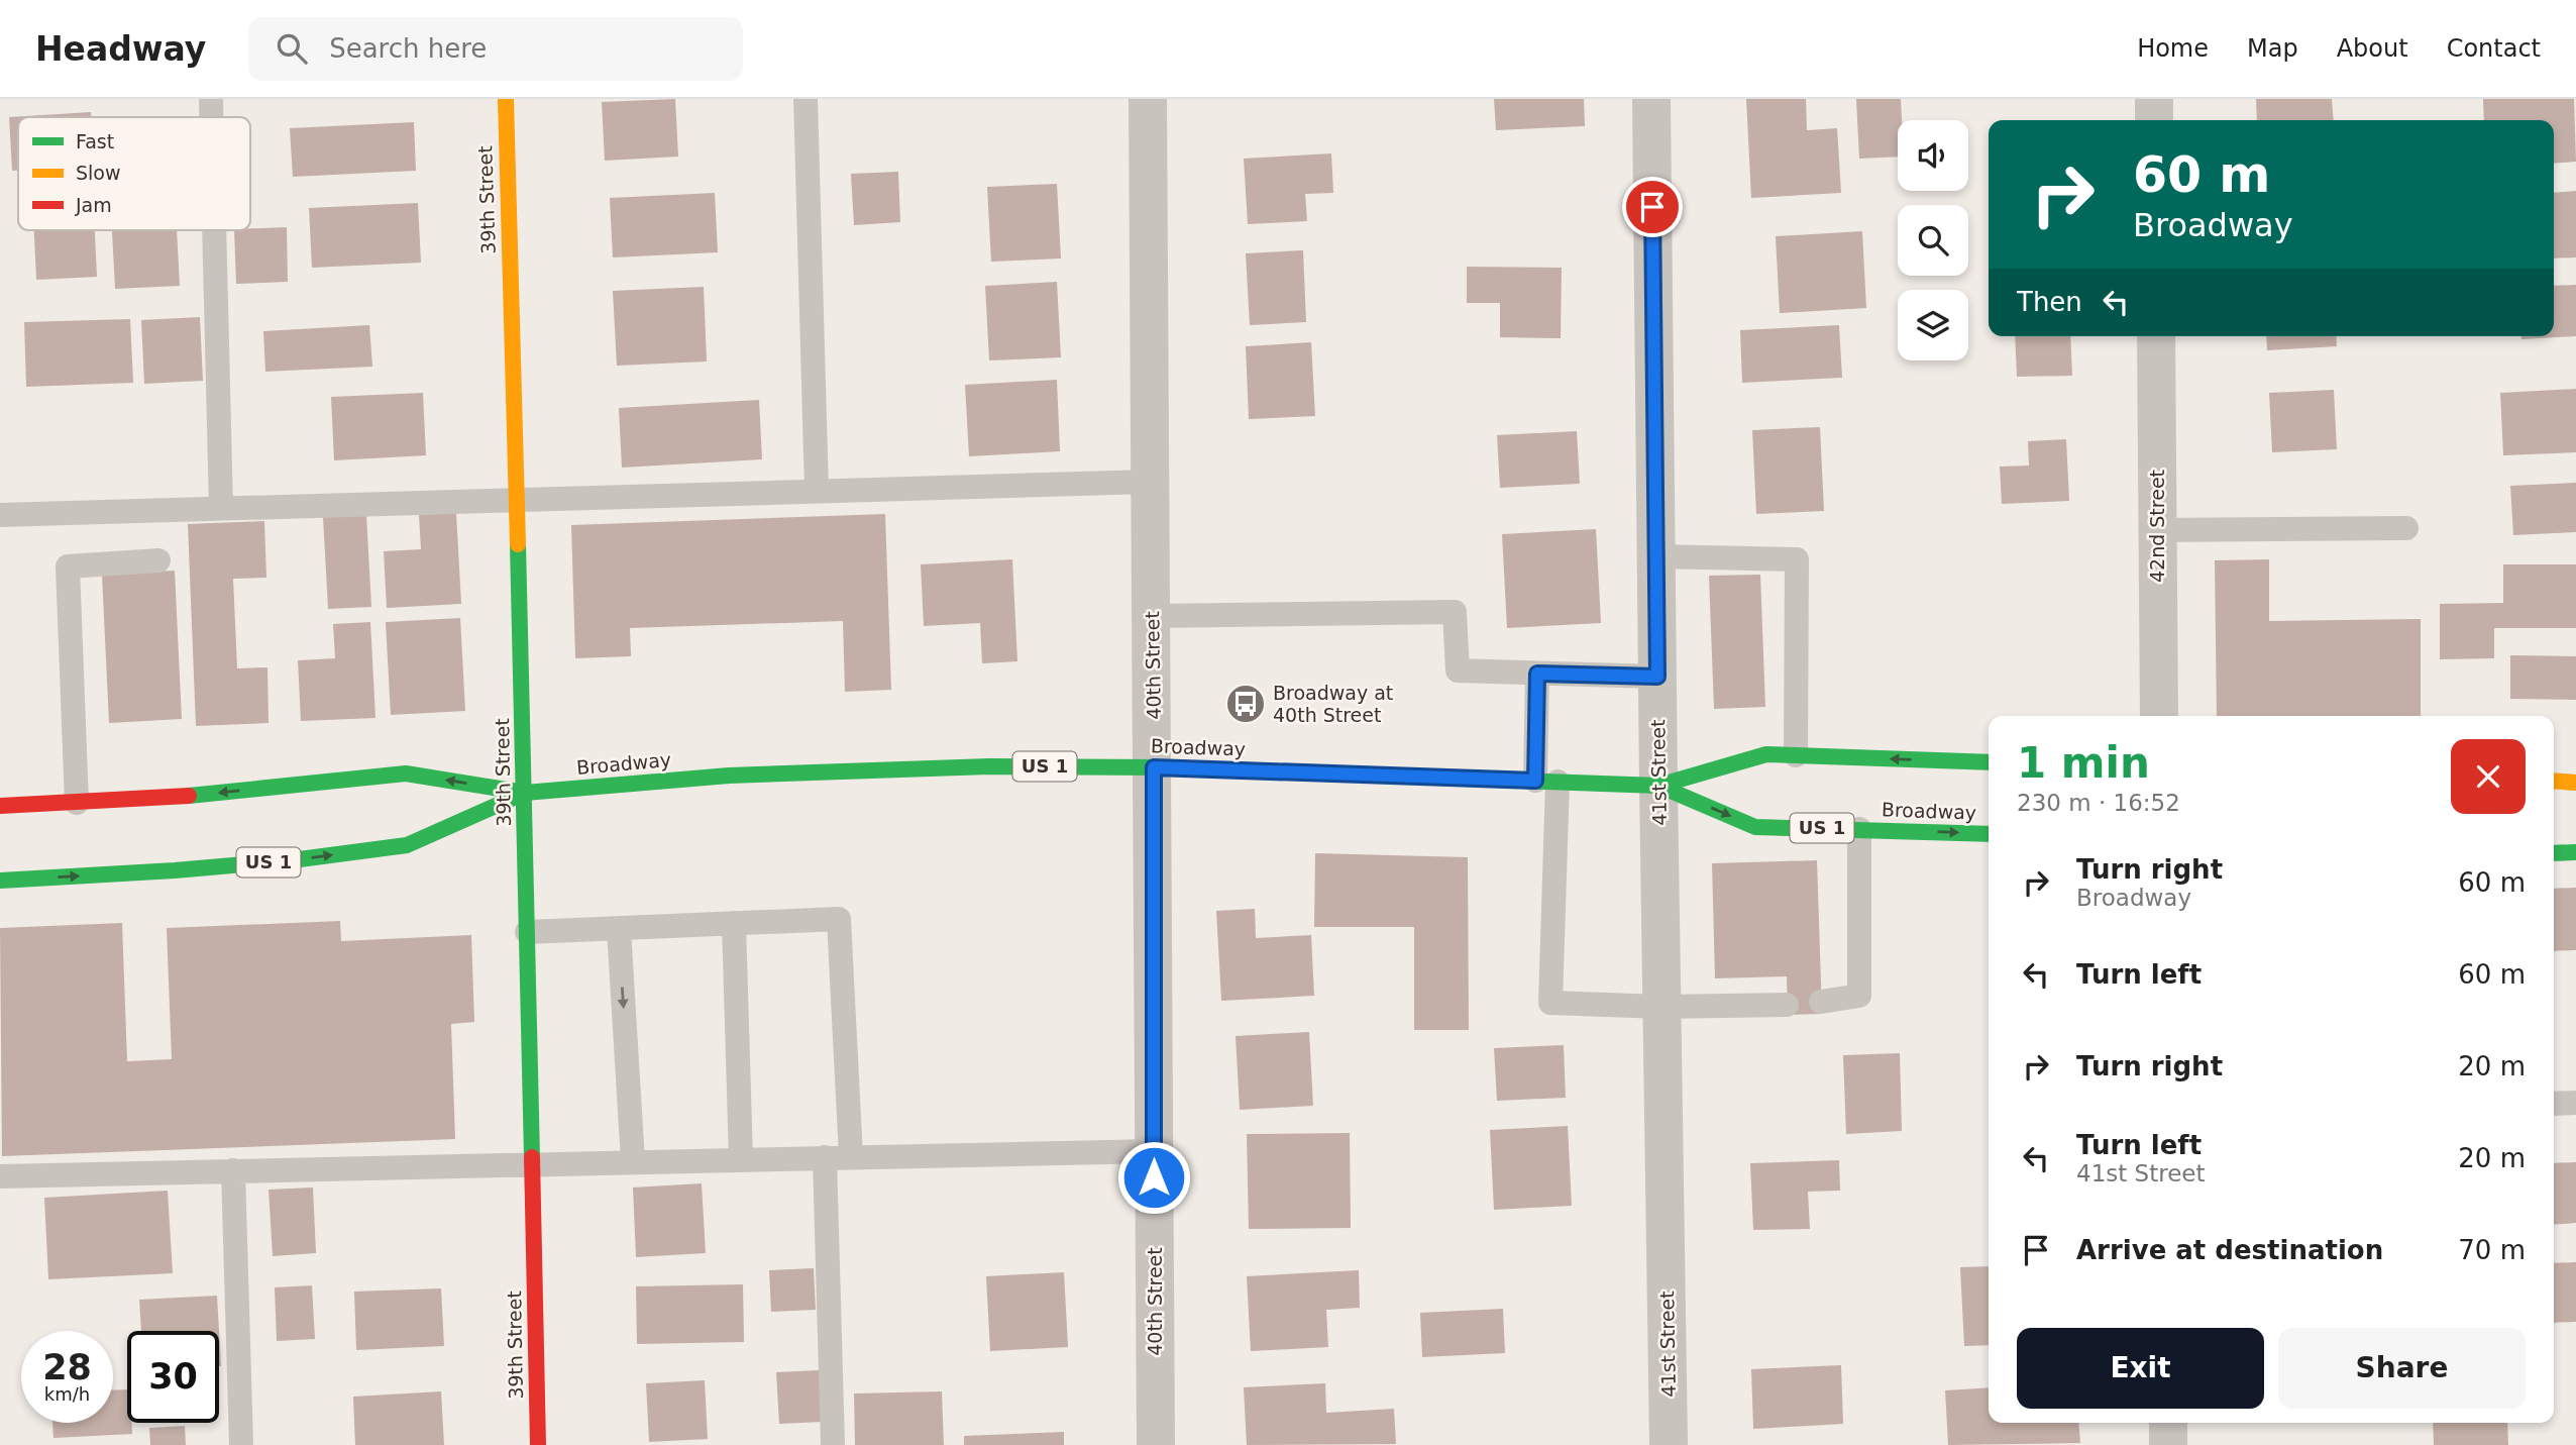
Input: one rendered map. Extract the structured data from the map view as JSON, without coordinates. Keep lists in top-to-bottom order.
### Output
{
  "streets": {
    "main road": ["39th Street", "Broadway", "US 1"],
    "street": ["42nd Street", "40th Street", "41st Street"]
  },
  "crossings": [
    ["39th Street", "Broadway"],
    ["40th Street", "Broadway"],
    ["Broadway", "41st Street"]
  ],
  "places": {
    "bus stop": ["Broadway at 40th Street"]
  },
  "legend": ["Fast", "Slow", "Jam"],
  "page": {
    "header": "Headway",
    "search": "Search here",
    "nav": [
      "Home",
      "Map",
      "About",
      "Contact"
    ],
    "turn": ["60 m", "Broadway"],
    "then": "Then",
    "heading": ["1 min", "230 m · 16:52"],
    "list": [
      {
        "name": "Turn right",
        "note": "Broadway",
        "value": "60 m"
      },
      {
        "name": "Turn left",
        "value": "60 m"
      },
      {
        "name": "Turn right",
        "value": "20 m"
      },
      {
        "name": "Turn left",
        "note": "41st Street",
        "value": "20 m"
      },
      {
        "name": "Arrive at destination",
        "value": "70 m"
      }
    ],
    "buttons": ["Exit", "Share"],
    "speed": "28 km/h",
    "limit": "30"
  }
}
